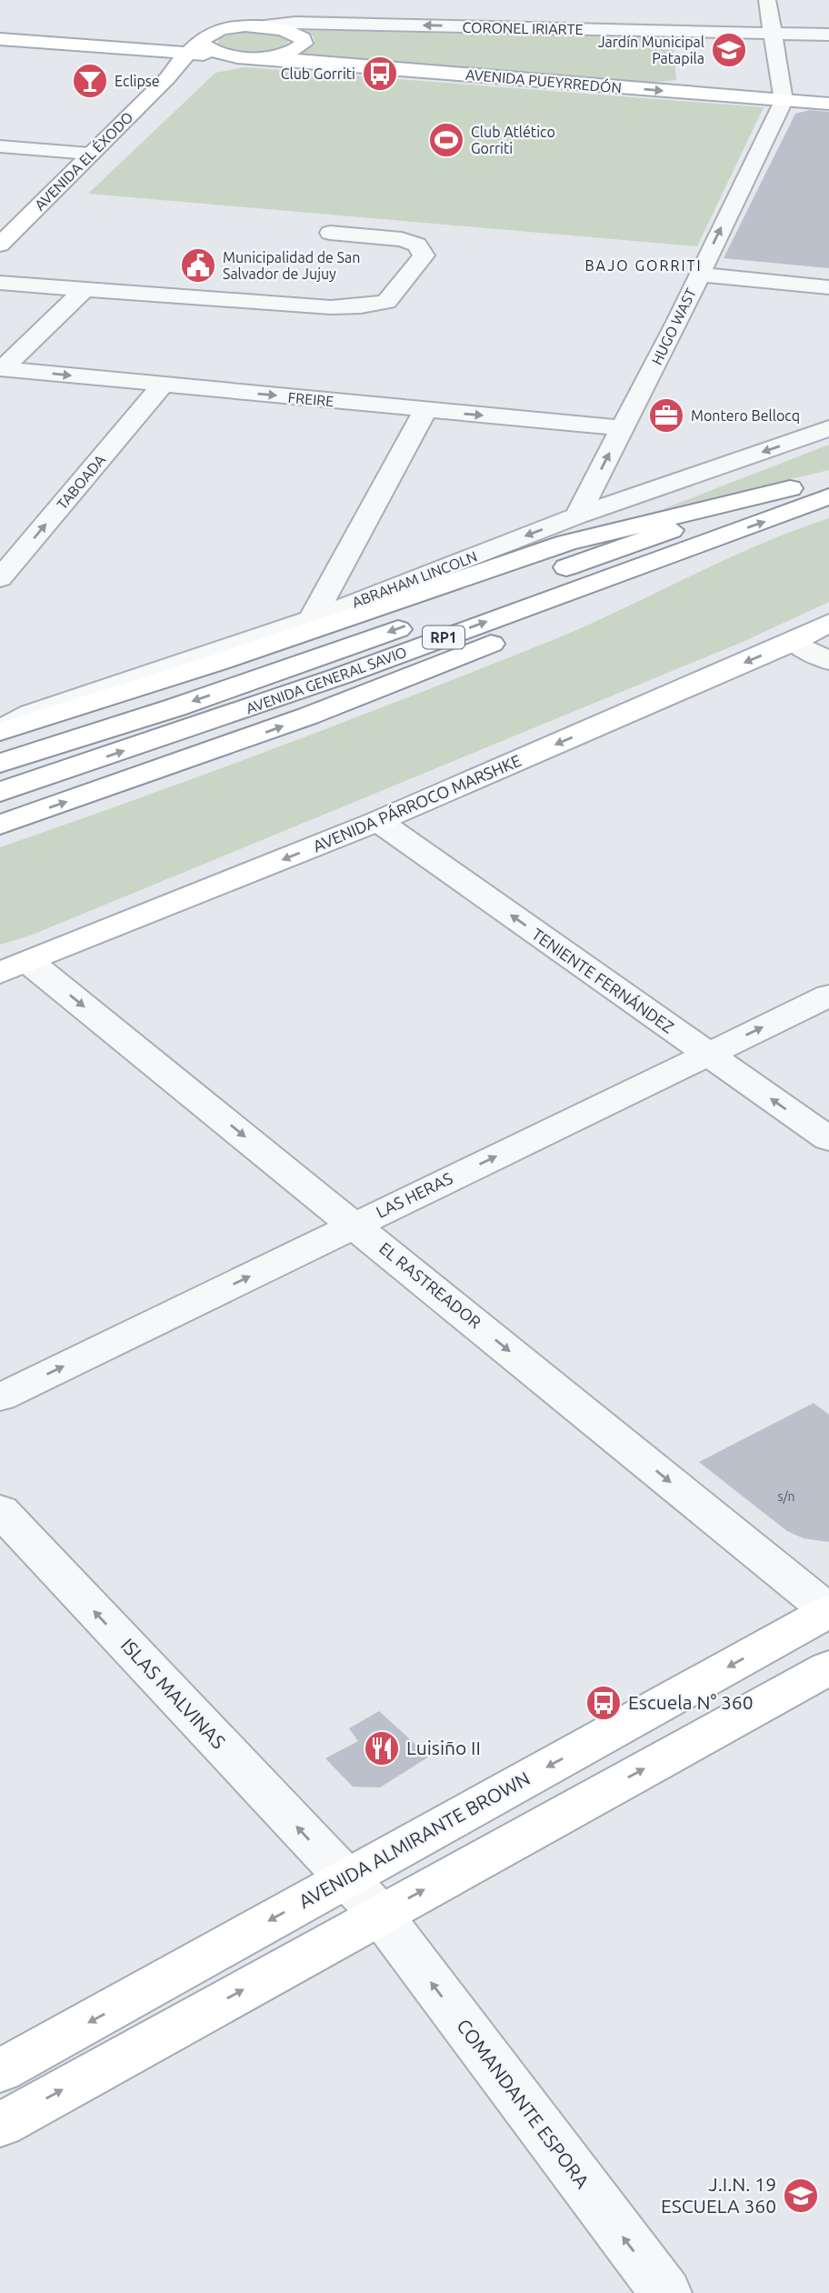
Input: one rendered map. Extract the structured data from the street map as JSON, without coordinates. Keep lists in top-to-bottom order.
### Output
{
  "streets": {
    "main road": [
      "AVENIDA PUEYRREDÓN",
      "AVENIDA EL ÉXODO",
      "RP1",
      "AVENIDA GENERAL SAVIO",
      "AVENIDA PÁRROCO MARSHKE",
      "AVENIDA ALMIRANTE BROWN"
    ],
    "street": [
      "CORONEL IRIARTE",
      "HUGO WAST",
      "FREIRE",
      "TABOADA",
      "ABRAHAM LINCOLN",
      "TENIENTE FERNÁNDEZ",
      "LAS HERAS",
      "EL RASTREADOR",
      "ISLAS MALVINAS",
      "COMANDANTE ESPORA"
    ]
  },
  "crossings": [
    ["AVENIDA PUEYRREDÓN", "HUGO WAST"],
    ["HUGO WAST", "FREIRE"],
    ["HUGO WAST", "ABRAHAM LINCOLN"],
    ["FREIRE", "TABOADA"],
    ["AVENIDA PÁRROCO MARSHKE", "TENIENTE FERNÁNDEZ"],
    ["AVENIDA PÁRROCO MARSHKE", "EL RASTREADOR"],
    ["TENIENTE FERNÁNDEZ", "LAS HERAS"],
    ["LAS HERAS", "EL RASTREADOR"],
    ["EL RASTREADOR", "AVENIDA ALMIRANTE BROWN"],
    ["ISLAS MALVINAS", "AVENIDA ALMIRANTE BROWN"],
    ["ISLAS MALVINAS", "COMANDANTE ESPORA"]
  ],
  "one_way": [
    "CORONEL IRIARTE",
    "AVENIDA PUEYRREDÓN",
    "HUGO WAST",
    "FREIRE",
    "ABRAHAM LINCOLN",
    "TENIENTE FERNÁNDEZ",
    "LAS HERAS",
    "EL RASTREADOR",
    "ISLAS MALVINAS",
    "COMANDANTE ESPORA"
  ],
  "districts": ["BAJO GORRITI"],
  "places": {
    "school or university": ["Jardín Municipal Patapila", "J.I.N. 19 ESCUELA 360"],
    "bus stop": ["Club Gorriti", "Escuela N° 360"],
    "bar": ["Eclipse"],
    "sports": ["Club Atlético Gorriti"],
    "public building": ["Municipalidad de San Salvador de Jujuy"],
    "office": ["Montero Bellocq"],
    "restaurant": ["Luisiño II"]
  },
  "house_numbers": ["s/n"]
}
